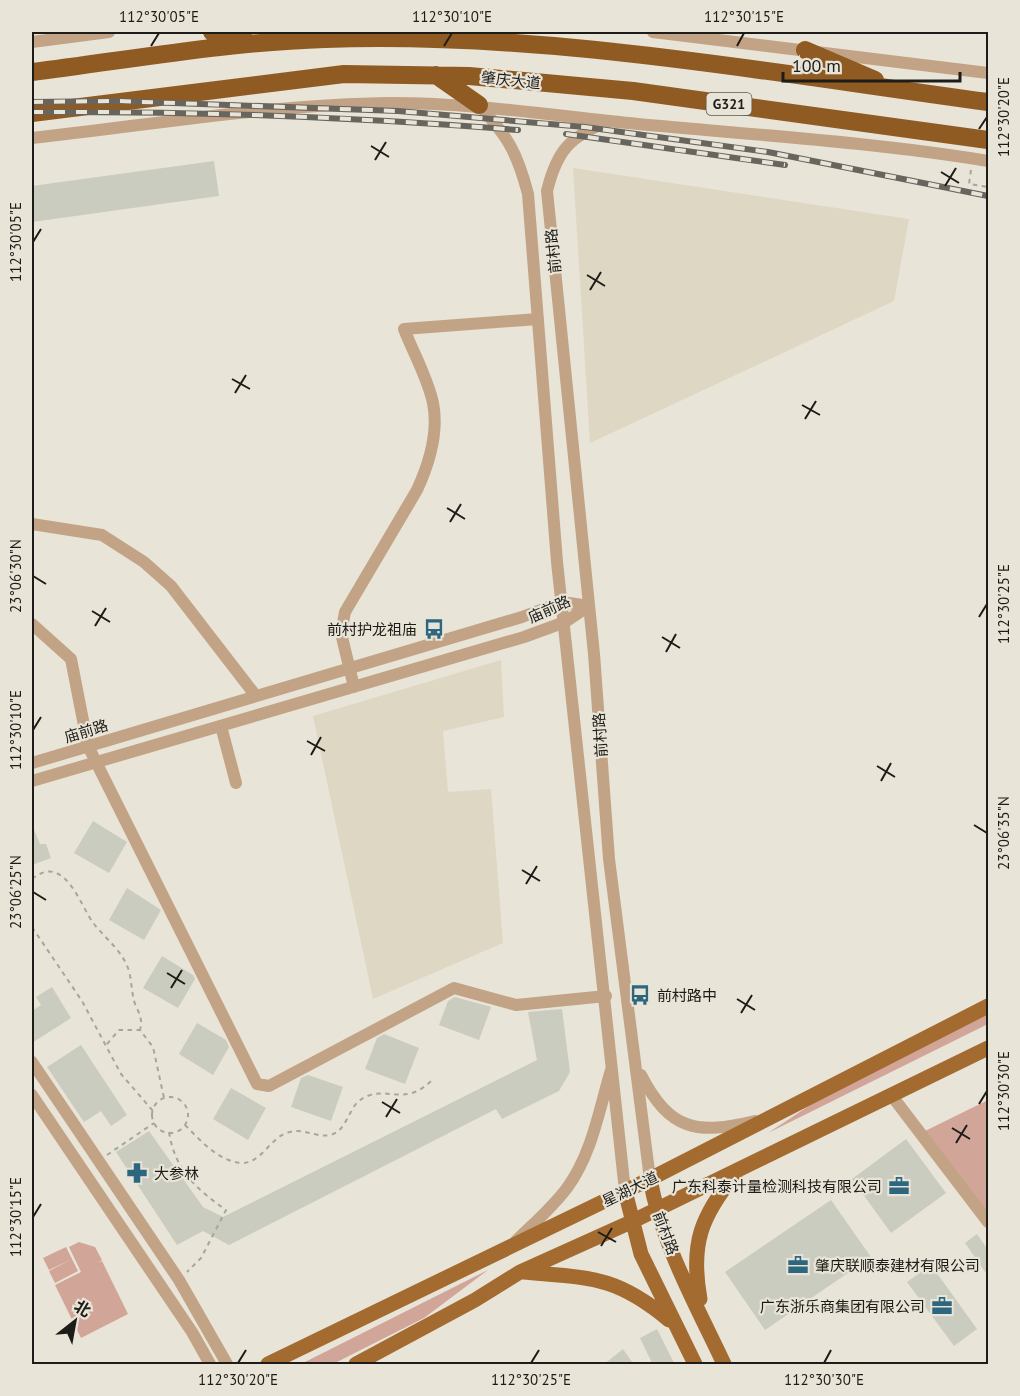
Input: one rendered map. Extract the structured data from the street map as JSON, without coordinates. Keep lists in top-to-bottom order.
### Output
{
  "streets": {
    "highway": ["肇庆大道", "G321"],
    "main road": ["前村路", "星湖大道"],
    "street": ["庙前路"]
  },
  "crossings": [
    ["前村路", "庙前路"],
    ["前村路", "星湖大道"]
  ],
  "places": {
    "bus stop": ["前村护龙祖庙", "前村路中"],
    "pharmacy": ["大参林"],
    "office": ["广东科泰计量检测科技有限公司", "肇庆联顺泰建材有限公司", "广东浙乐商集团有限公司"]
  },
  "scale_bar": "100 m",
  "north": "top right",
  "coordinates": [
    "112°30'05\"E",
    "112°30'10\"E",
    "112°30'15\"E",
    "112°30'20\"E",
    "23°06'30\"N",
    "112°30'25\"E",
    "23°06'35\"N",
    "23°06'25\"N",
    "112°30'30\"E"
  ]
}
